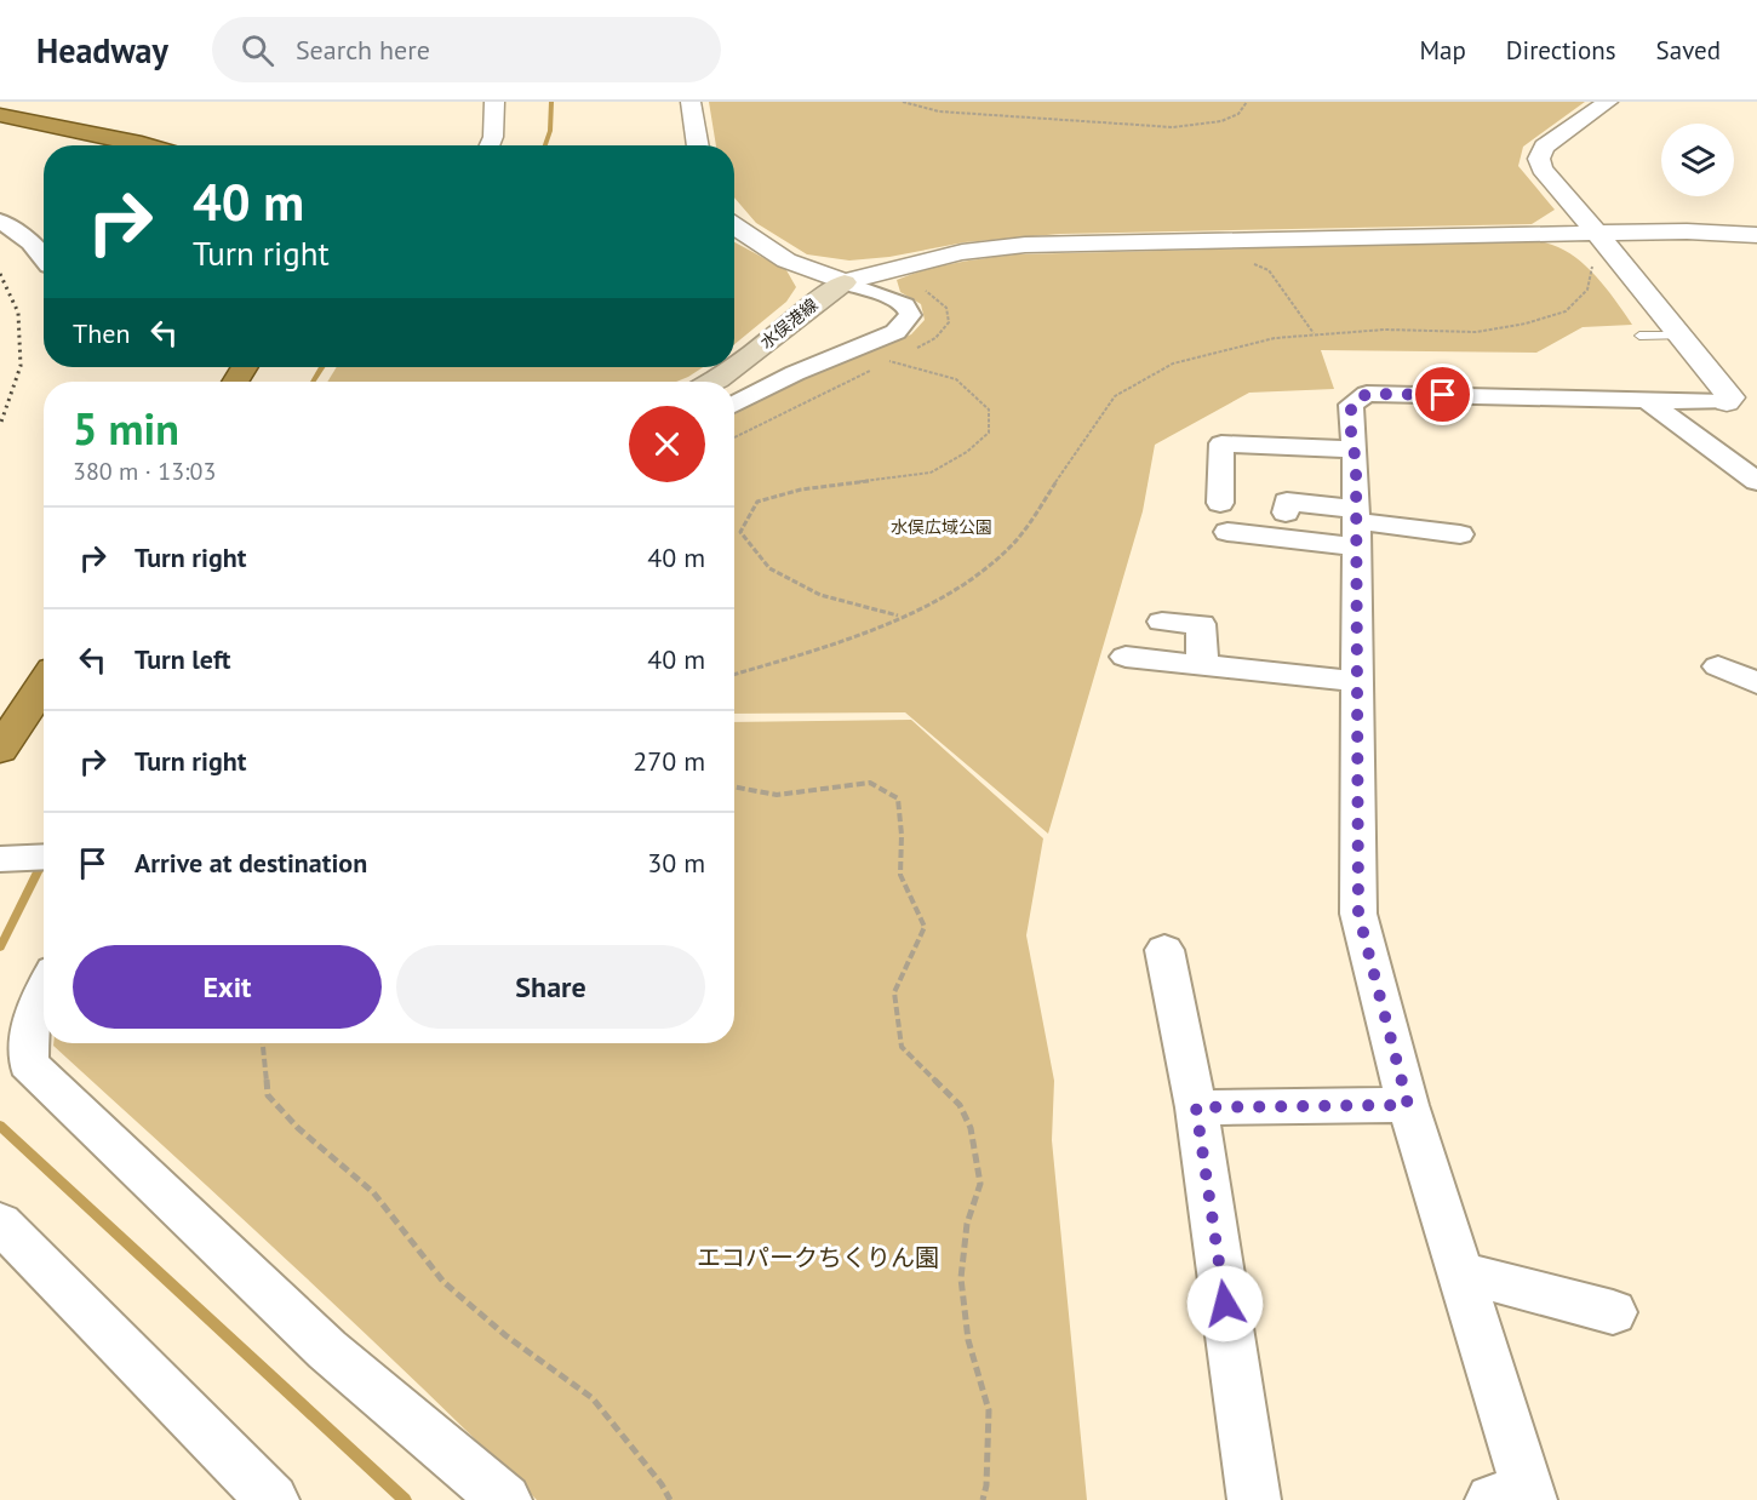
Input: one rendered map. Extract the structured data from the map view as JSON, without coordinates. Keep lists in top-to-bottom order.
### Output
{
  "streets": {
    "main road": ["水俣港線"]
  },
  "parks": ["水俣広域公園", "エコパークちくりん園"],
  "page": {
    "header": "Headway",
    "search": "Search here",
    "nav": ["Map", "Directions", "Saved"],
    "turn": ["40 m", "Turn right"],
    "then": "Then",
    "heading": ["5 min", "380 m · 13:03"],
    "list": [
      {
        "name": "Turn right",
        "value": "40 m"
      },
      {
        "name": "Turn left",
        "value": "40 m"
      },
      {
        "name": "Turn right",
        "value": "270 m"
      },
      {
        "name": "Arrive at destination",
        "value": "30 m"
      }
    ],
    "buttons": ["Exit", "Share"]
  }
}
